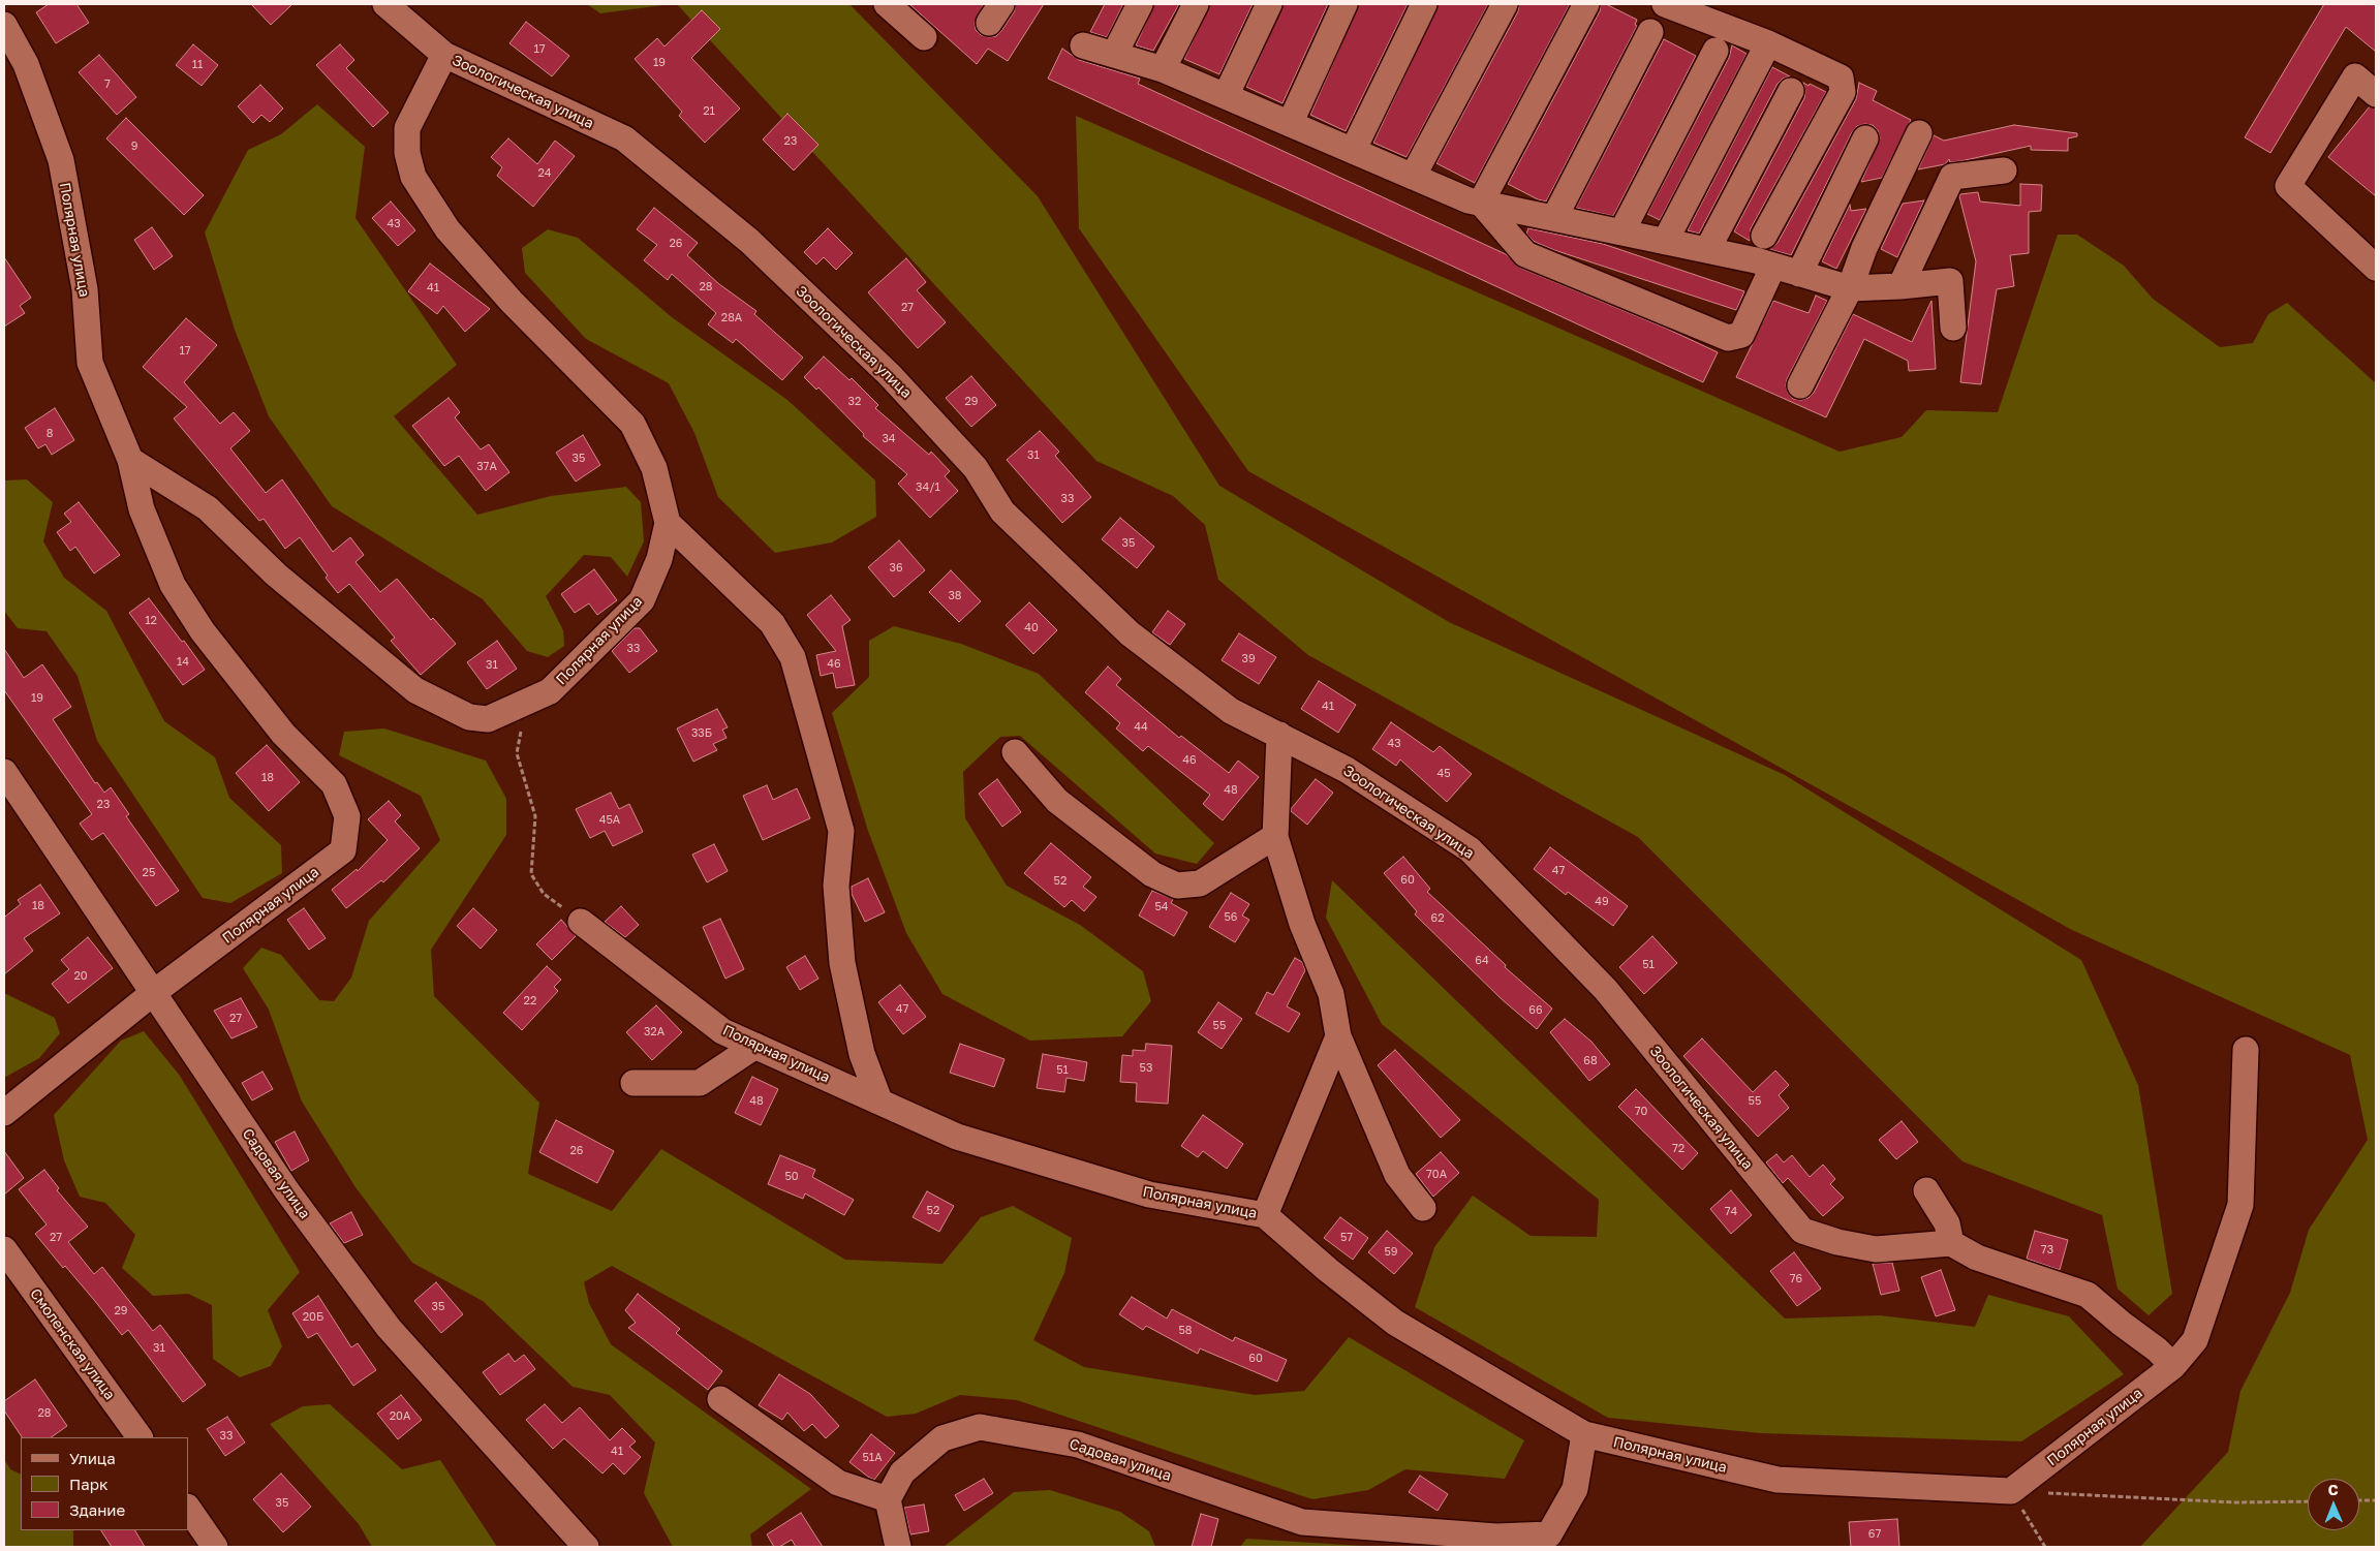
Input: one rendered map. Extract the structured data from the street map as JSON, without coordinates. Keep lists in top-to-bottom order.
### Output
{
  "streets": {
    "street": [
      "Зоологическая улица",
      "Полярная улица",
      "Садовая улица",
      "Смоленская улица"
    ]
  },
  "crossings": [
    ["Зоологическая улица", "Полярная улица"],
    ["Полярная улица", "Садовая улица"]
  ],
  "house_numbers": [
    "17",
    "19",
    "11",
    "7",
    "21",
    "23",
    "9",
    "24",
    "43",
    "26",
    "28",
    "41",
    "27",
    "28А",
    "17",
    "32",
    "29",
    "8",
    "34",
    "31",
    "35",
    "37А",
    "34/1",
    "33",
    "35",
    "36",
    "38",
    "12",
    "40",
    "33",
    "39",
    "14",
    "46",
    "31",
    "19",
    "41",
    "44",
    "33Б",
    "43",
    "46",
    "45",
    "18",
    "48",
    "23",
    "45А",
    "47",
    "25",
    "60",
    "52",
    "49",
    "18",
    "54",
    "56",
    "62",
    "64",
    "51",
    "20",
    "22",
    "47",
    "66",
    "27",
    "55",
    "32А",
    "68",
    "53",
    "51",
    "48",
    "55",
    "70",
    "72",
    "26",
    "70А",
    "50",
    "52",
    "74",
    "27",
    "57",
    "73",
    "59",
    "76",
    "35",
    "29",
    "20Б",
    "58",
    "31",
    "60",
    "28",
    "20А",
    "33",
    "41",
    "51А",
    "35",
    "67"
  ],
  "legend": ["Улица", "Парк", "Здание"],
  "north": "top"
}
